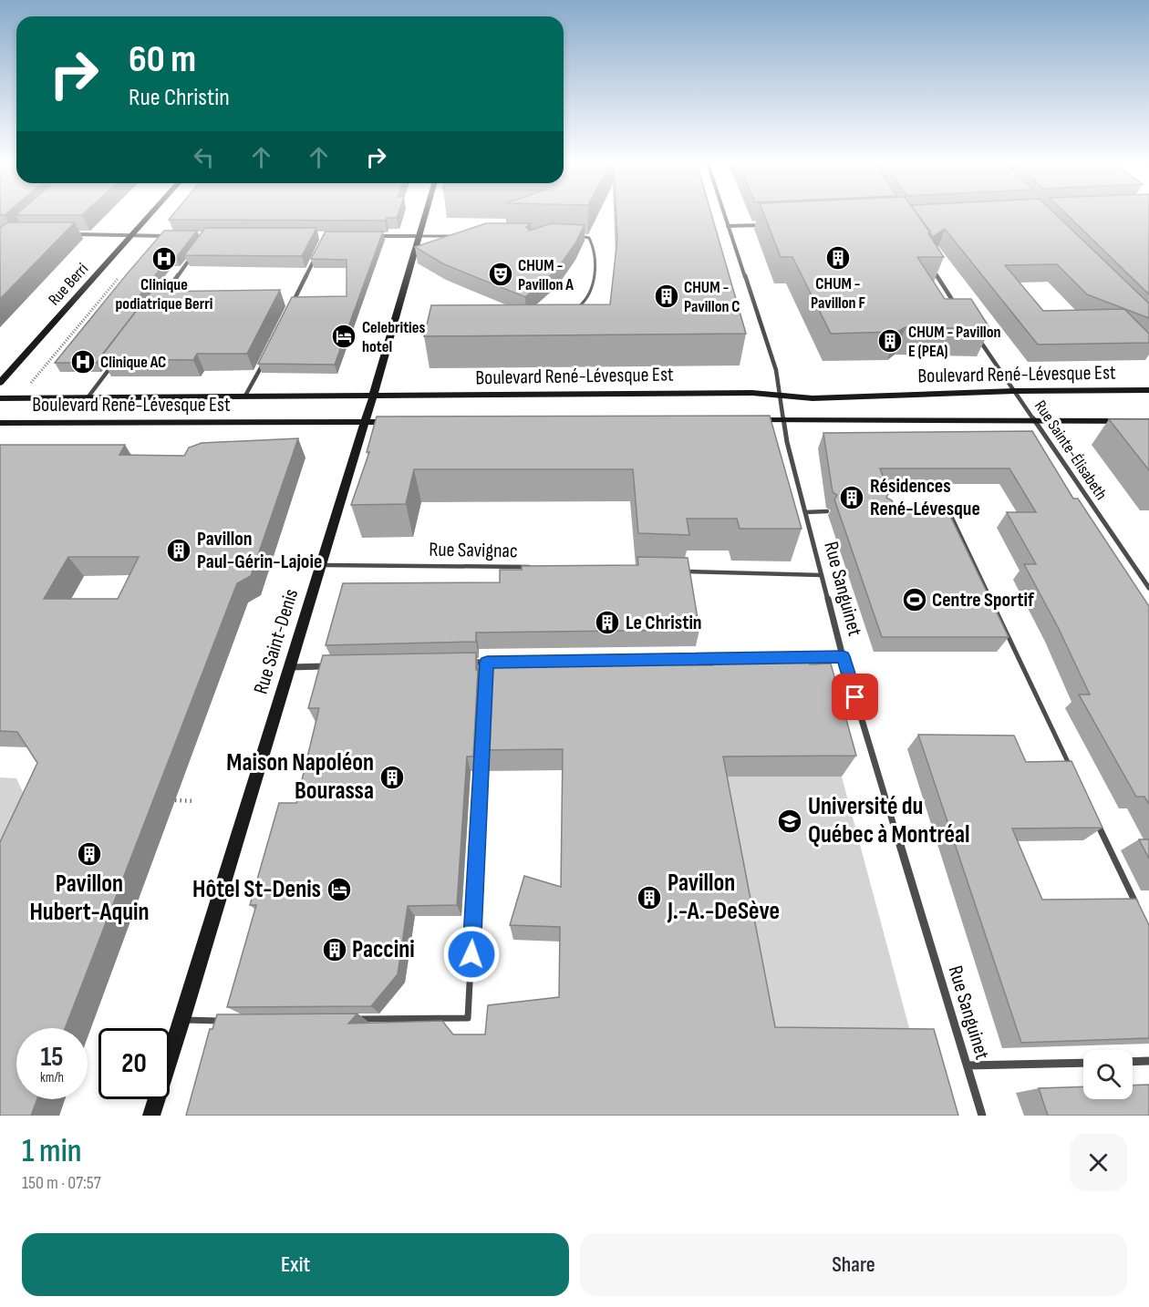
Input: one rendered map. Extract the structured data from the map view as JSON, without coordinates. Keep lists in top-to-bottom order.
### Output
{
  "streets": {
    "main road": ["Rue Berri", "Boulevard René-Lévesque Est", "Rue Saint-Denis"],
    "street": ["Rue Sainte-Élisabeth", "Rue Sanguinet"],
    "lane": ["Rue Savignac"]
  },
  "crossings": [
    ["Boulevard René-Lévesque Est", "Rue Sainte-Élisabeth"],
    ["Boulevard René-Lévesque Est", "Rue Sanguinet"],
    ["Boulevard René-Lévesque Est", "Rue Saint-Denis"],
    ["Rue Savignac", "Rue Saint-Denis"]
  ],
  "places": {
    "building": [
      "CHUM - Pavillon F",
      "CHUM - Pavillon C",
      "CHUM - Pavillon E (PEA)",
      "Résidences René-Lévesque",
      "Pavillon Paul-Gérin-Lajoie",
      "Le Christin",
      "Maison Napoléon Bourassa",
      "Pavillon Hubert-Aquin",
      "Pavillon J.-A.-DeSève",
      "Paccini"
    ],
    "hospital": ["Clinique podiatrique Berri", "Clinique AC"],
    "theatre": ["CHUM - Pavillon A"],
    "hotel": ["Celebrities hotel", "Hôtel St-Denis"],
    "sports": ["Centre Sportif"],
    "school or university": ["Université du Québec à Montréal"]
  },
  "page": {
    "turn": ["60 m", "Rue Christin"],
    "speed": "15 km/h",
    "limit": "20",
    "heading": ["1 min", "150 m · 07:57"],
    "buttons": ["Exit", "Share"]
  }
}
